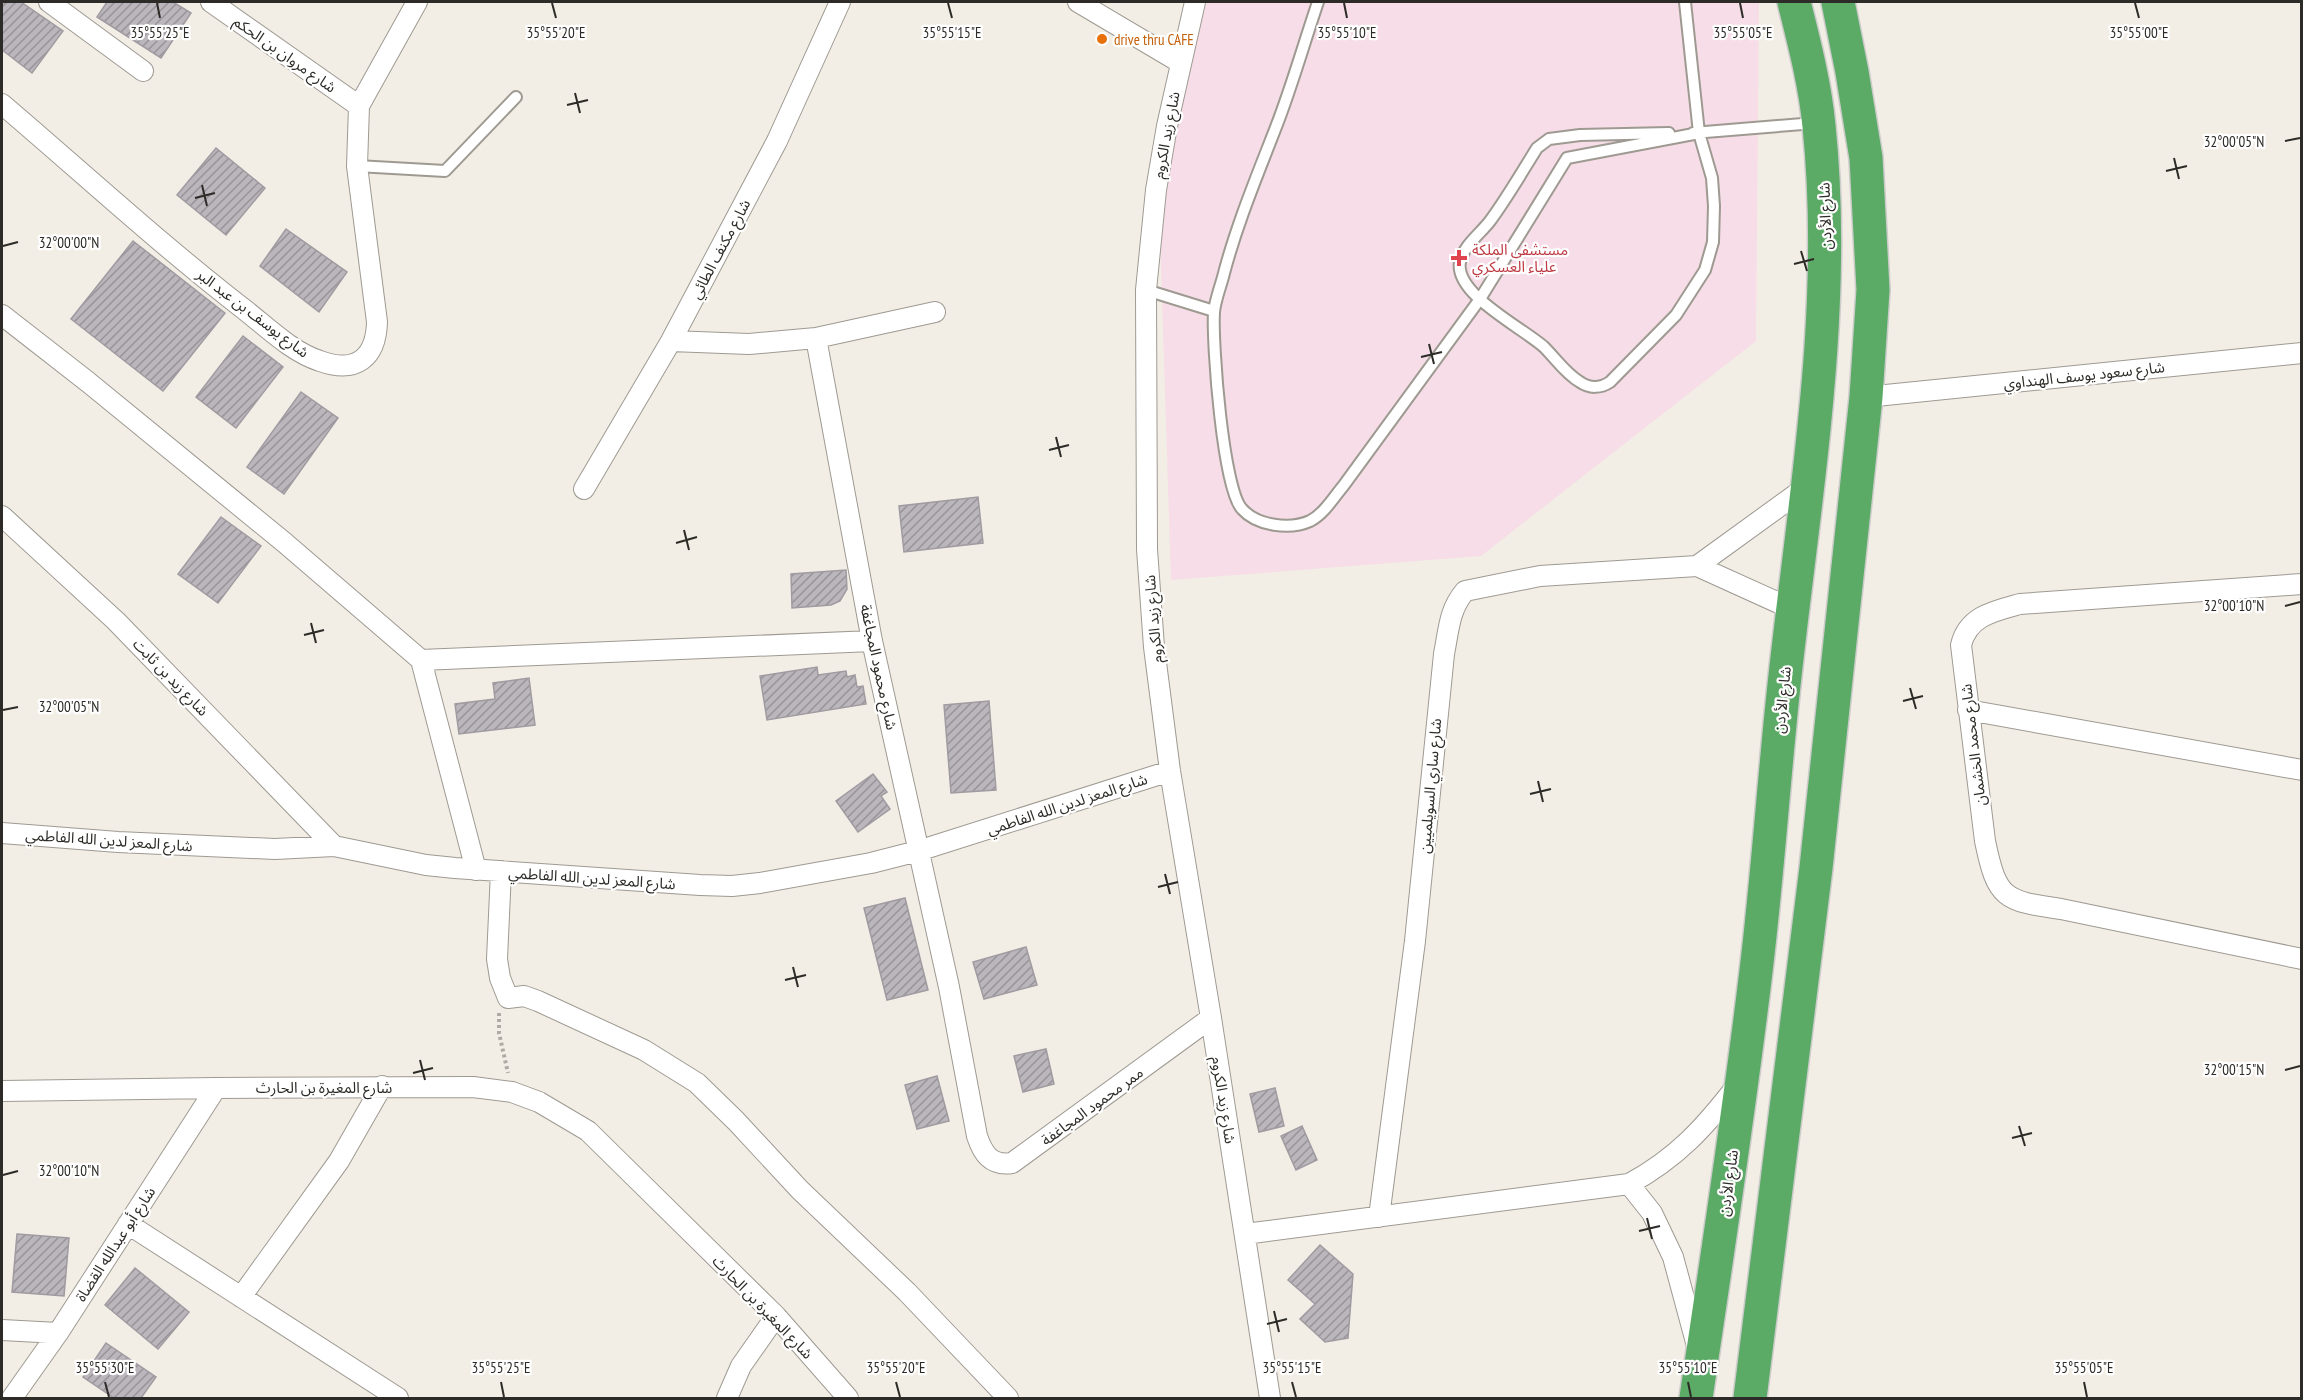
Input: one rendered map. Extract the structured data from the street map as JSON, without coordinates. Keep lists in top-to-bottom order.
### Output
{
  "streets": {
    "highway": ["شارع الأردن"],
    "street": [
      "شارع مروان بن الحكم",
      "شارع زيد الكروم",
      "شارع مكنف الطائي",
      "شارع يوسف بن عبد البر",
      "شارع سعود يوسف الهنداوي",
      "شارع محمود المجاغفة",
      "شارع زيد بن ثابت",
      "شارع محمد الخشمان",
      "شارع ساري السويلميين",
      "شارع المعز لدين الله الفاطمي",
      "شارع المغيرة بن الحارث",
      "ممر محمود المجاغفة",
      "شارع أبو عبدالله القضاة"
    ]
  },
  "crossings": [
    ["شارع مروان بن الحكم", "شارع يوسف بن عبد البر"],
    ["شارع زيد الكروم", "شارع المعز لدين الله الفاطمي"],
    ["شارع زيد الكروم", "ممر محمود المجاغفة"],
    ["شارع الأردن", "شارع ساري السويلميين"],
    ["شارع محمود المجاغفة", "شارع المعز لدين الله الفاطمي"],
    ["شارع محمود المجاغفة", "ممر محمود المجاغفة"],
    ["شارع زيد بن ثابت", "شارع المعز لدين الله الفاطمي"],
    ["شارع المغيرة بن الحارث", "شارع أبو عبدالله القضاة"]
  ],
  "places": {
    "other": ["drive thru CAFE"],
    "health": ["مستشفى الملكة علياء العسكري"]
  },
  "coordinates": [
    "35°55'25\"E",
    "35°55'20\"E",
    "35°55'15\"E",
    "35°55'10\"E",
    "35°55'05\"E",
    "35°55'00\"E",
    "32°00'05\"N",
    "32°00'00\"N",
    "32°00'10\"N",
    "32°00'15\"N",
    "35°55'30\"E"
  ]
}
